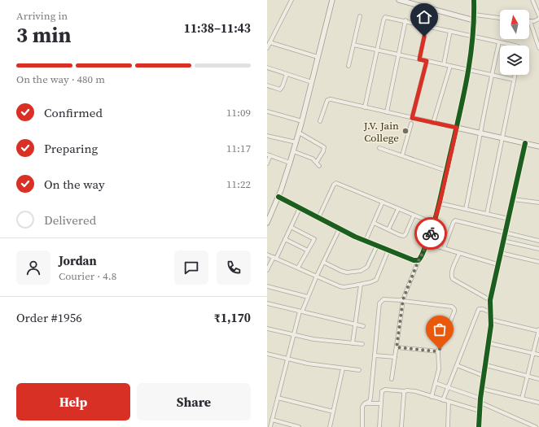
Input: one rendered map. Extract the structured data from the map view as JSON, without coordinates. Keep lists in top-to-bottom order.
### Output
{
  "places": ["J.V. Jain College"],
  "north": "top",
  "page": {
    "heading": ["3 min", "Arriving in", "11:38–11:43"],
    "panel": [
      "Jordan",
      "Courier · 4.8",
      "Order #1956",
      "₹1,170"
    ],
    "bar": "On the way · 480 m",
    "list": [
      ["Confirmed", "11:09"],
      ["Preparing", "11:17"],
      ["On the way", "11:22"],
      "Delivered"
    ],
    "buttons": ["Help", "Share"]
  }
}
